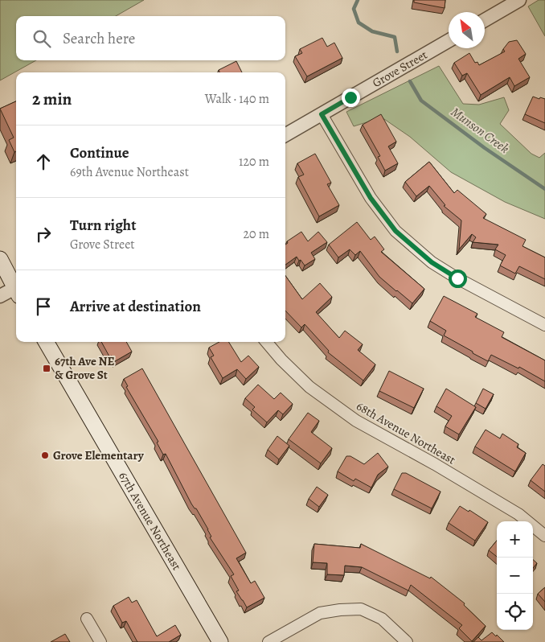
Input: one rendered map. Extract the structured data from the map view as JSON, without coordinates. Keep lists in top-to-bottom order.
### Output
{
  "streets": {
    "main road": ["67th Avenue Northeast"],
    "street": ["Grove Street", "68th Avenue Northeast"]
  },
  "water": ["Munson Creek"],
  "places": {
    "transit": ["67th Ave NE & Grove St"],
    "other": ["Grove Elementary"]
  },
  "north": "top left",
  "page": {
    "search": "Search here",
    "heading": ["2 min", "Walk · 140 m"],
    "list": [
      ["Continue", "69th Avenue Northeast", "120 m"],
      ["Turn right", "Grove Street", "20 m"],
      "Arrive at destination"
    ],
    "map_buttons": ["+", "−"]
  }
}
